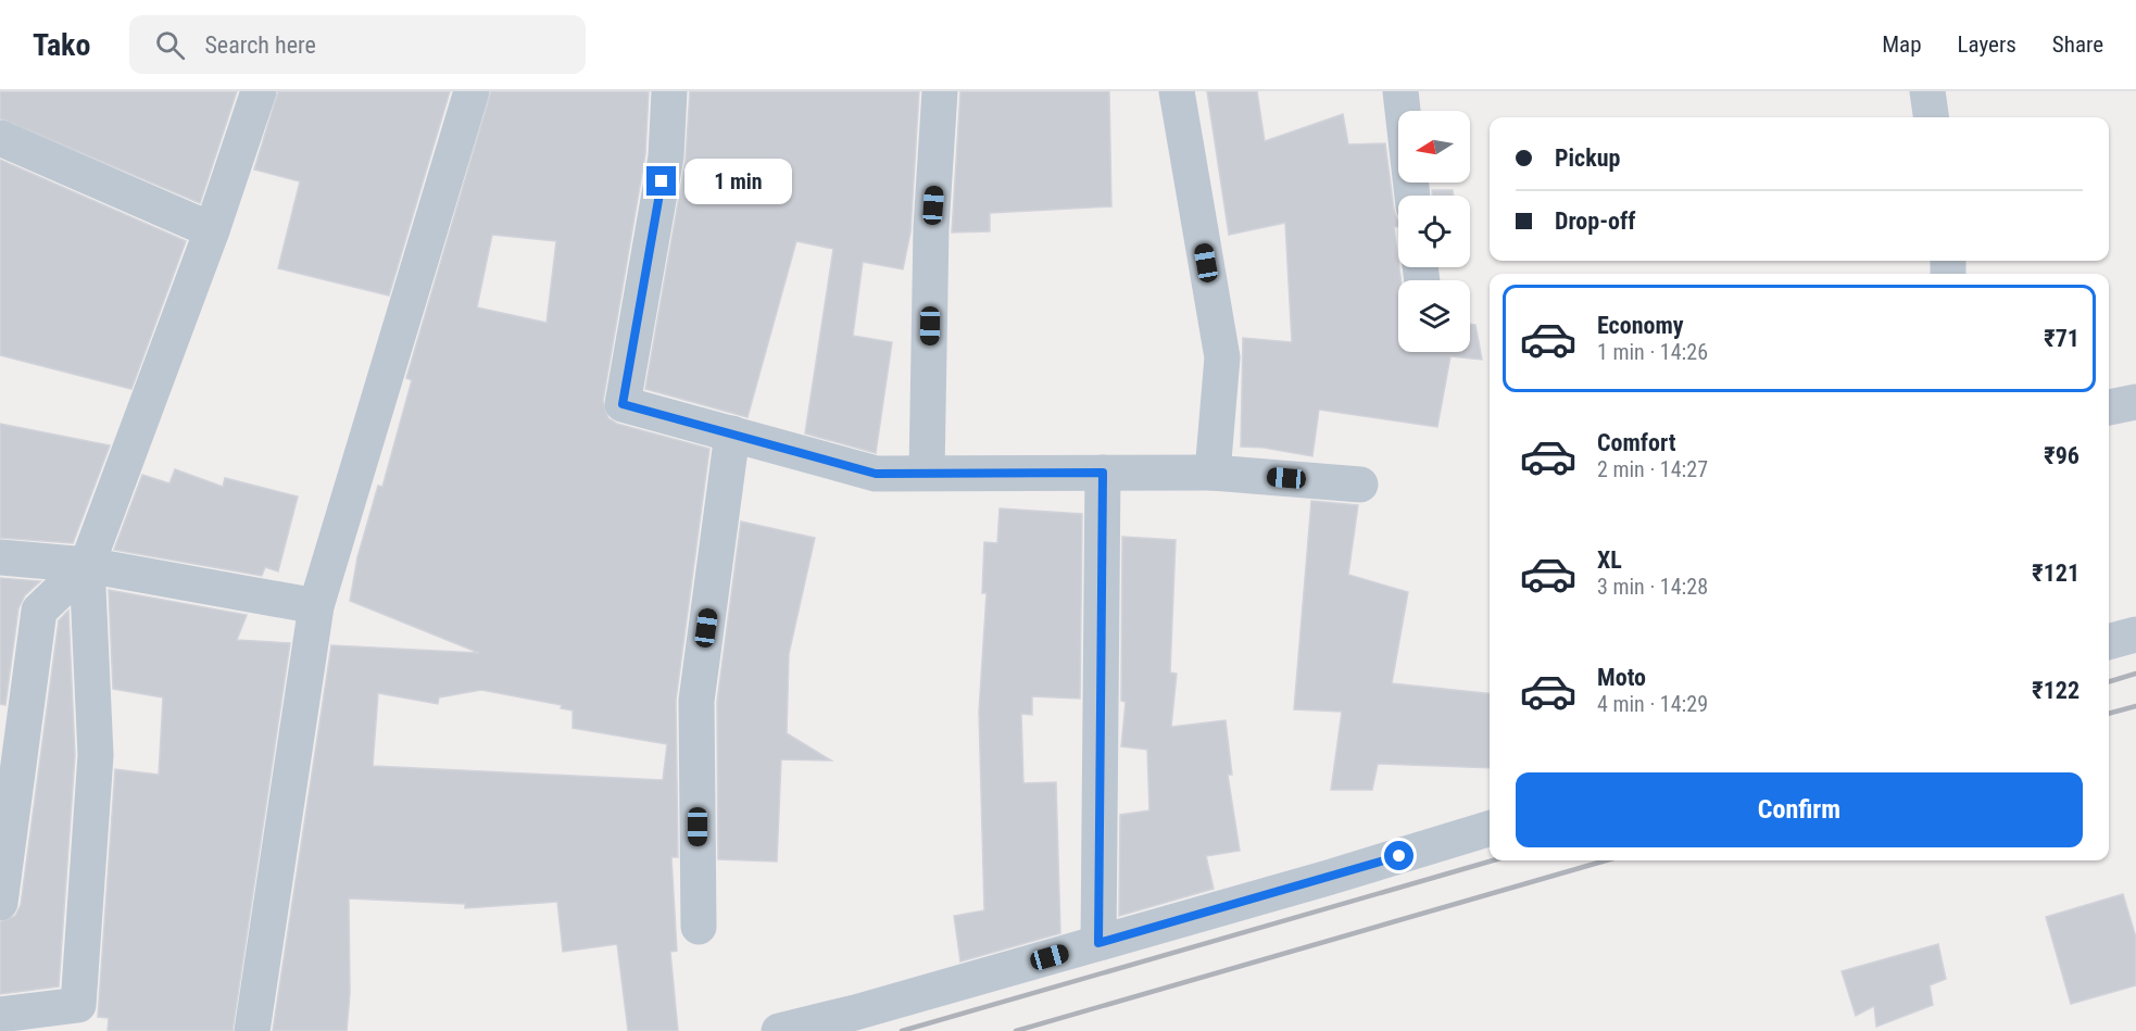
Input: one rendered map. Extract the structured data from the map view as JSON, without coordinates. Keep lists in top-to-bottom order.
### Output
{
  "north": "left",
  "page": {
    "header": "Tako",
    "search": "Search here",
    "nav": ["Map", "Layers", "Share"],
    "banner": ["Pickup", "Drop-off"],
    "bubble": "1 min",
    "list": [
      {
        "name": "Economy",
        "note": "1 min · 14:26",
        "value": "₹71"
      },
      {
        "name": "Comfort",
        "note": "2 min · 14:27",
        "value": "₹96"
      },
      {
        "name": "XL",
        "note": "3 min · 14:28",
        "value": "₹121"
      },
      {
        "name": "Moto",
        "note": "4 min · 14:29",
        "value": "₹122"
      }
    ],
    "buttons": "Confirm"
  }
}
